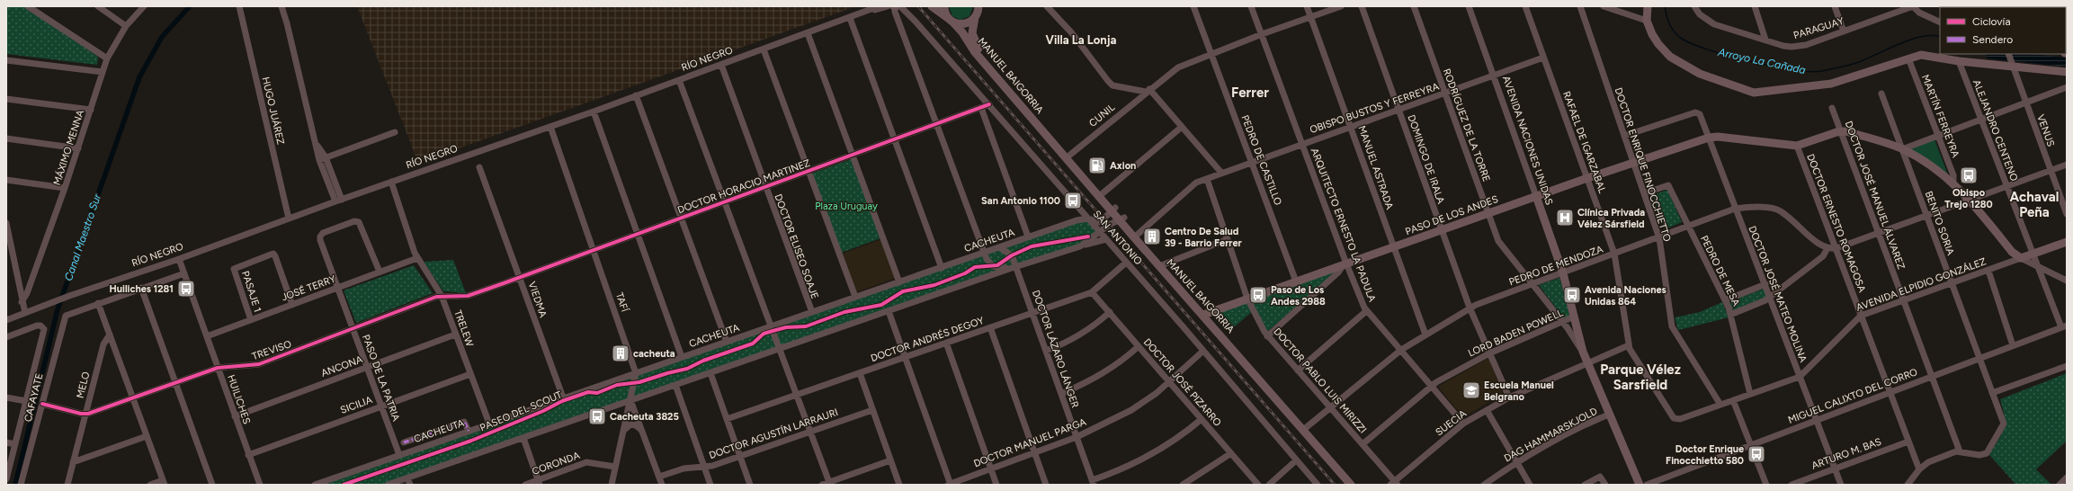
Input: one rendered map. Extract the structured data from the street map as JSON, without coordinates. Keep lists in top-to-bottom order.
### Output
{
  "streets": {
    "main road": [
      "MANUEL BAIGORRIA",
      "AVENIDA NACIONES UNIDAS",
      "PASO DE LOS ANDES",
      "AVENIDA ELPIDIO GONZÁLEZ"
    ],
    "street": [
      "PARAGUAY",
      "RÍO NEGRO",
      "OBISPO BUSTOS Y FERREYRA",
      "HUGO JUÁREZ",
      "CUNIL",
      "MARTÍN FERREYRA",
      "RODRÍGUEZ DE LA TORRE",
      "ALEJANDRO CENTENO",
      "VENUS",
      "RAFAEL DE IGARZABAL",
      "MÁXIMO MENNA",
      "DOMINGO DE IRALA",
      "PEDRO DE CASTILLO",
      "DOCTOR ENRIQUE FINOCCHIETTO",
      "MANUEL ASTRADA",
      "DOCTOR HORACIO MARTINEZ",
      "DOCTOR JOSÉ MANUEL ÁLVAREZ",
      "DOCTOR ERNESTO ROMAGOSA",
      "BENITO SORIA",
      "ARQUITECTO ERNESTO LA PADULA",
      "SAN ANTONIO",
      "CACHEUTA",
      "DOCTOR ELISEO SOAJE",
      "PEDRO DE MENDOZA",
      "PEDRO DE MESA",
      "JOSÉ TERRY",
      "PASAJE 1",
      "DOCTOR JOSÉ MATEO MOLINA",
      "VIEDMA",
      "TAFÍ",
      "TRELEW",
      "LORD BADEN POWELL",
      "DOCTOR ANDRÉS DEGOY",
      "DOCTOR LÁZARO LÁNGER",
      "TREVISO",
      "ANCONA",
      "PASO DE LA PATRIA",
      "DOCTOR PABLO LUIS MIRIZZI",
      "DOCTOR JOSÉ PIZARRO",
      "MELO",
      "MIGUEL CALIXTO DEL CORRO",
      "CAFAYATE",
      "HUILICHES",
      "SICILIA",
      "SUECIA",
      "DOCTOR AGUSTÍN LARRAURI",
      "DAG HAMMARSKJOLD",
      "DOCTOR MANUEL PARGA",
      "ARTURO M. BAS",
      "CORONDA"
    ],
    "cycle path": ["PASEO DEL SCOUT"]
  },
  "crossings": [
    ["RÍO NEGRO", "HUGO JUÁREZ"],
    ["RÍO NEGRO", "DOCTOR ELISEO SOAJE"],
    ["RÍO NEGRO", "TAFÍ"],
    ["RÍO NEGRO", "TRELEW"],
    ["RÍO NEGRO", "HUILICHES"],
    ["MANUEL BAIGORRIA", "OBISPO BUSTOS Y FERREYRA"],
    ["MANUEL BAIGORRIA", "CUNIL"],
    ["MANUEL BAIGORRIA", "PASO DE LOS ANDES"],
    ["MANUEL BAIGORRIA", "CACHEUTA"],
    ["MANUEL BAIGORRIA", "PEDRO DE MENDOZA"],
    ["OBISPO BUSTOS Y FERREYRA", "RODRÍGUEZ DE LA TORRE"],
    ["OBISPO BUSTOS Y FERREYRA", "AVENIDA NACIONES UNIDAS"],
    ["OBISPO BUSTOS Y FERREYRA", "RAFAEL DE IGARZABAL"],
    ["OBISPO BUSTOS Y FERREYRA", "DOMINGO DE IRALA"],
    ["OBISPO BUSTOS Y FERREYRA", "PEDRO DE CASTILLO"],
    ["OBISPO BUSTOS Y FERREYRA", "MANUEL ASTRADA"],
    ["OBISPO BUSTOS Y FERREYRA", "ARQUITECTO ERNESTO LA PADULA"],
    ["OBISPO BUSTOS Y FERREYRA", "DOCTOR PABLO LUIS MIRIZZI"],
    ["CUNIL", "PEDRO DE CASTILLO"],
    ["CUNIL", "MANUEL ASTRADA"],
    ["CUNIL", "ARQUITECTO ERNESTO LA PADULA"],
    ["RODRÍGUEZ DE LA TORRE", "AVENIDA NACIONES UNIDAS"],
    ["RODRÍGUEZ DE LA TORRE", "PASO DE LOS ANDES"],
    ["RODRÍGUEZ DE LA TORRE", "PEDRO DE MENDOZA"],
    ["RODRÍGUEZ DE LA TORRE", "LORD BADEN POWELL"],
    ["ALEJANDRO CENTENO", "AVENIDA ELPIDIO GONZÁLEZ"],
    ["ALEJANDRO CENTENO", "MIGUEL CALIXTO DEL CORRO"],
    ["AVENIDA NACIONES UNIDAS", "PASO DE LOS ANDES"],
    ["AVENIDA NACIONES UNIDAS", "PEDRO DE MENDOZA"],
    ["AVENIDA NACIONES UNIDAS", "LORD BADEN POWELL"],
    ["AVENIDA NACIONES UNIDAS", "SUECIA"],
    ["AVENIDA NACIONES UNIDAS", "DAG HAMMARSKJOLD"],
    ["RAFAEL DE IGARZABAL", "PASO DE LOS ANDES"],
    ["RAFAEL DE IGARZABAL", "PEDRO DE MENDOZA"],
    ["RAFAEL DE IGARZABAL", "AVENIDA ELPIDIO GONZÁLEZ"],
    ["RAFAEL DE IGARZABAL", "SUECIA"],
    ["DOMINGO DE IRALA", "PASO DE LOS ANDES"],
    ["DOMINGO DE IRALA", "PEDRO DE MENDOZA"],
    ["DOMINGO DE IRALA", "LORD BADEN POWELL"],
    ["DOMINGO DE IRALA", "SUECIA"],
    ["PEDRO DE CASTILLO", "PASO DE LOS ANDES"],
    ["DOCTOR ENRIQUE FINOCCHIETTO", "PASO DE LOS ANDES"],
    ["DOCTOR ENRIQUE FINOCCHIETTO", "PEDRO DE MENDOZA"],
    ["DOCTOR ENRIQUE FINOCCHIETTO", "PEDRO DE MESA"],
    ["DOCTOR ENRIQUE FINOCCHIETTO", "AVENIDA ELPIDIO GONZÁLEZ"],
    ["DOCTOR ENRIQUE FINOCCHIETTO", "DOCTOR JOSÉ MATEO MOLINA"],
    ["MANUEL ASTRADA", "PASO DE LOS ANDES"],
    ["MANUEL ASTRADA", "PEDRO DE MENDOZA"],
    ["DOCTOR HORACIO MARTINEZ", "SAN ANTONIO"],
    ["DOCTOR HORACIO MARTINEZ", "DOCTOR ELISEO SOAJE"],
    ["DOCTOR HORACIO MARTINEZ", "VIEDMA"],
    ["DOCTOR HORACIO MARTINEZ", "TAFÍ"],
    ["DOCTOR HORACIO MARTINEZ", "TREVISO"],
    ["DOCTOR JOSÉ MANUEL ÁLVAREZ", "BENITO SORIA"],
    ["DOCTOR JOSÉ MANUEL ÁLVAREZ", "AVENIDA ELPIDIO GONZÁLEZ"],
    ["DOCTOR JOSÉ MANUEL ÁLVAREZ", "MIGUEL CALIXTO DEL CORRO"],
    ["PASO DE LOS ANDES", "ARQUITECTO ERNESTO LA PADULA"],
    ["PASO DE LOS ANDES", "DOCTOR JOSÉ MATEO MOLINA"],
    ["PASO DE LOS ANDES", "DOCTOR PABLO LUIS MIRIZZI"],
    ["DOCTOR ERNESTO ROMAGOSA", "AVENIDA ELPIDIO GONZÁLEZ"],
    ["DOCTOR ERNESTO ROMAGOSA", "MIGUEL CALIXTO DEL CORRO"],
    ["DOCTOR ERNESTO ROMAGOSA", "ARTURO M. BAS"],
    ["BENITO SORIA", "AVENIDA ELPIDIO GONZÁLEZ"],
    ["BENITO SORIA", "MIGUEL CALIXTO DEL CORRO"],
    ["ARQUITECTO ERNESTO LA PADULA", "PEDRO DE MENDOZA"],
    ["ARQUITECTO ERNESTO LA PADULA", "LORD BADEN POWELL"],
    ["ARQUITECTO ERNESTO LA PADULA", "SUECIA"],
    ["SAN ANTONIO", "CACHEUTA"],
    ["SAN ANTONIO", "DOCTOR ANDRÉS DEGOY"],
    ["SAN ANTONIO", "DOCTOR MANUEL PARGA"],
    ["CACHEUTA", "DOCTOR ELISEO SOAJE"],
    ["CACHEUTA", "VIEDMA"],
    ["CACHEUTA", "TAFÍ"],
    ["CACHEUTA", "TRELEW"],
    ["CACHEUTA", "DOCTOR LÁZARO LÁNGER"],
    ["CACHEUTA", "PASO DE LA PATRIA"],
    ["PEDRO DE MENDOZA", "PEDRO DE MESA"],
    ["PEDRO DE MENDOZA", "DOCTOR JOSÉ MATEO MOLINA"],
    ["PEDRO DE MENDOZA", "DOCTOR PABLO LUIS MIRIZZI"],
    ["PEDRO DE MESA", "AVENIDA ELPIDIO GONZÁLEZ"],
    ["AVENIDA ELPIDIO GONZÁLEZ", "DOCTOR JOSÉ MATEO MOLINA"],
    ["JOSÉ TERRY", "PASAJE 1"],
    ["JOSÉ TERRY", "TRELEW"],
    ["JOSÉ TERRY", "PASO DE LA PATRIA"],
    ["JOSÉ TERRY", "HUILICHES"],
    ["DOCTOR JOSÉ MATEO MOLINA", "MIGUEL CALIXTO DEL CORRO"],
    ["DOCTOR JOSÉ MATEO MOLINA", "ARTURO M. BAS"],
    ["TRELEW", "TREVISO"],
    ["TRELEW", "ANCONA"],
    ["TRELEW", "SICILIA"],
    ["LORD BADEN POWELL", "DOCTOR PABLO LUIS MIRIZZI"],
    ["DOCTOR ANDRÉS DEGOY", "DOCTOR LÁZARO LÁNGER"],
    ["DOCTOR ANDRÉS DEGOY", "DOCTOR JOSÉ PIZARRO"],
    ["DOCTOR LÁZARO LÁNGER", "DOCTOR MANUEL PARGA"],
    ["TREVISO", "PASO DE LA PATRIA"],
    ["TREVISO", "MELO"],
    ["TREVISO", "HUILICHES"],
    ["ANCONA", "PASO DE LA PATRIA"],
    ["ANCONA", "HUILICHES"],
    ["PASO DE LA PATRIA", "SICILIA"],
    ["DOCTOR PABLO LUIS MIRIZZI", "SUECIA"],
    ["DOCTOR JOSÉ PIZARRO", "DOCTOR MANUEL PARGA"],
    ["HUILICHES", "SICILIA"]
  ],
  "districts": [
    "Villa La Lonja",
    "Ferrer",
    "Achaval Peña",
    "Parque Vélez Sarsfield"
  ],
  "water": ["Arroyo La Cañada", "Canal Maestro Sur"],
  "parks": ["Plaza Uruguay"],
  "places": {
    "fuel station": ["Axion"],
    "bus stop": [
      "Obispo Trejo 1280",
      "San Antonio 1100",
      "Huiliches 1281",
      "Paso de Los Andes 2988",
      "Avenida Naciones Unidas 864",
      "Cacheuta 3825",
      "Doctor Enrique Finocchietto 580"
    ],
    "hospital": ["Clínica Privada Vélez Sársfield"],
    "building": ["Centro De Salud 39 - Barrio Ferrer", "cacheuta"],
    "school or university": ["Escuela Manuel Belgrano"]
  },
  "legend": ["Ciclovía", "Sendero"]
}
